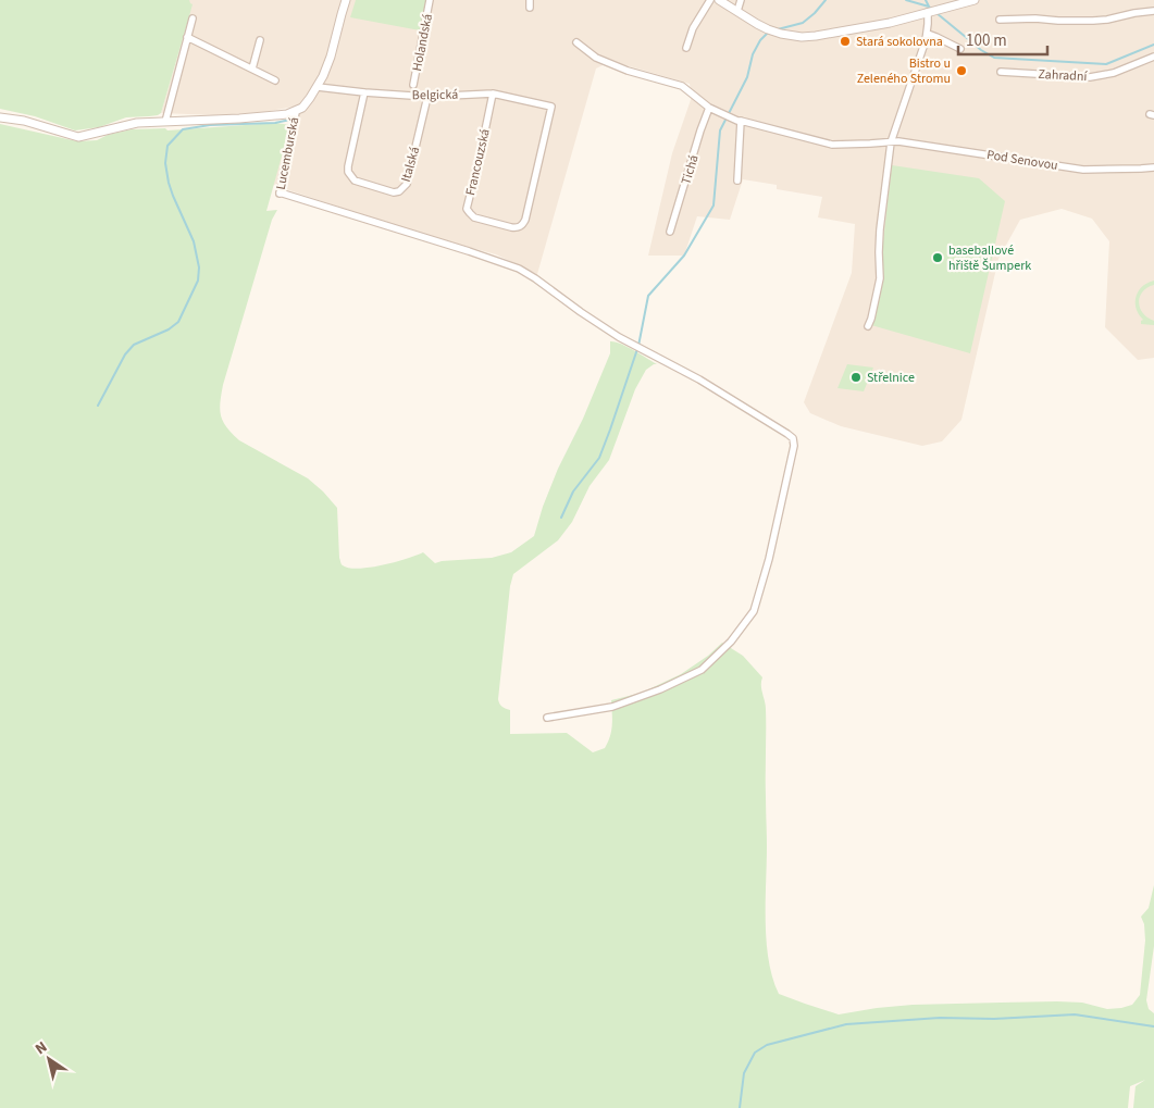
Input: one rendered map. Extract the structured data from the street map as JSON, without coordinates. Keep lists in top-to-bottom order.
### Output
{
  "streets": {
    "street": [
      "Holandská",
      "Zahradní",
      "Belgická",
      "Lucemburská",
      "Pod Senovou",
      "Francouzská",
      "Italská",
      "Tichá"
    ]
  },
  "crossings": [
    ["Belgická", "Francouzská"],
    ["Belgická", "Italská"],
    ["Pod Senovou", "Tichá"]
  ],
  "places": [
    "Stará sokolovna",
    "Bistro u Zeleného Stromu",
    "baseballové hřiště Šumperk",
    "Střelnice"
  ],
  "scale_bar": "100 m",
  "north": "top left"
}
